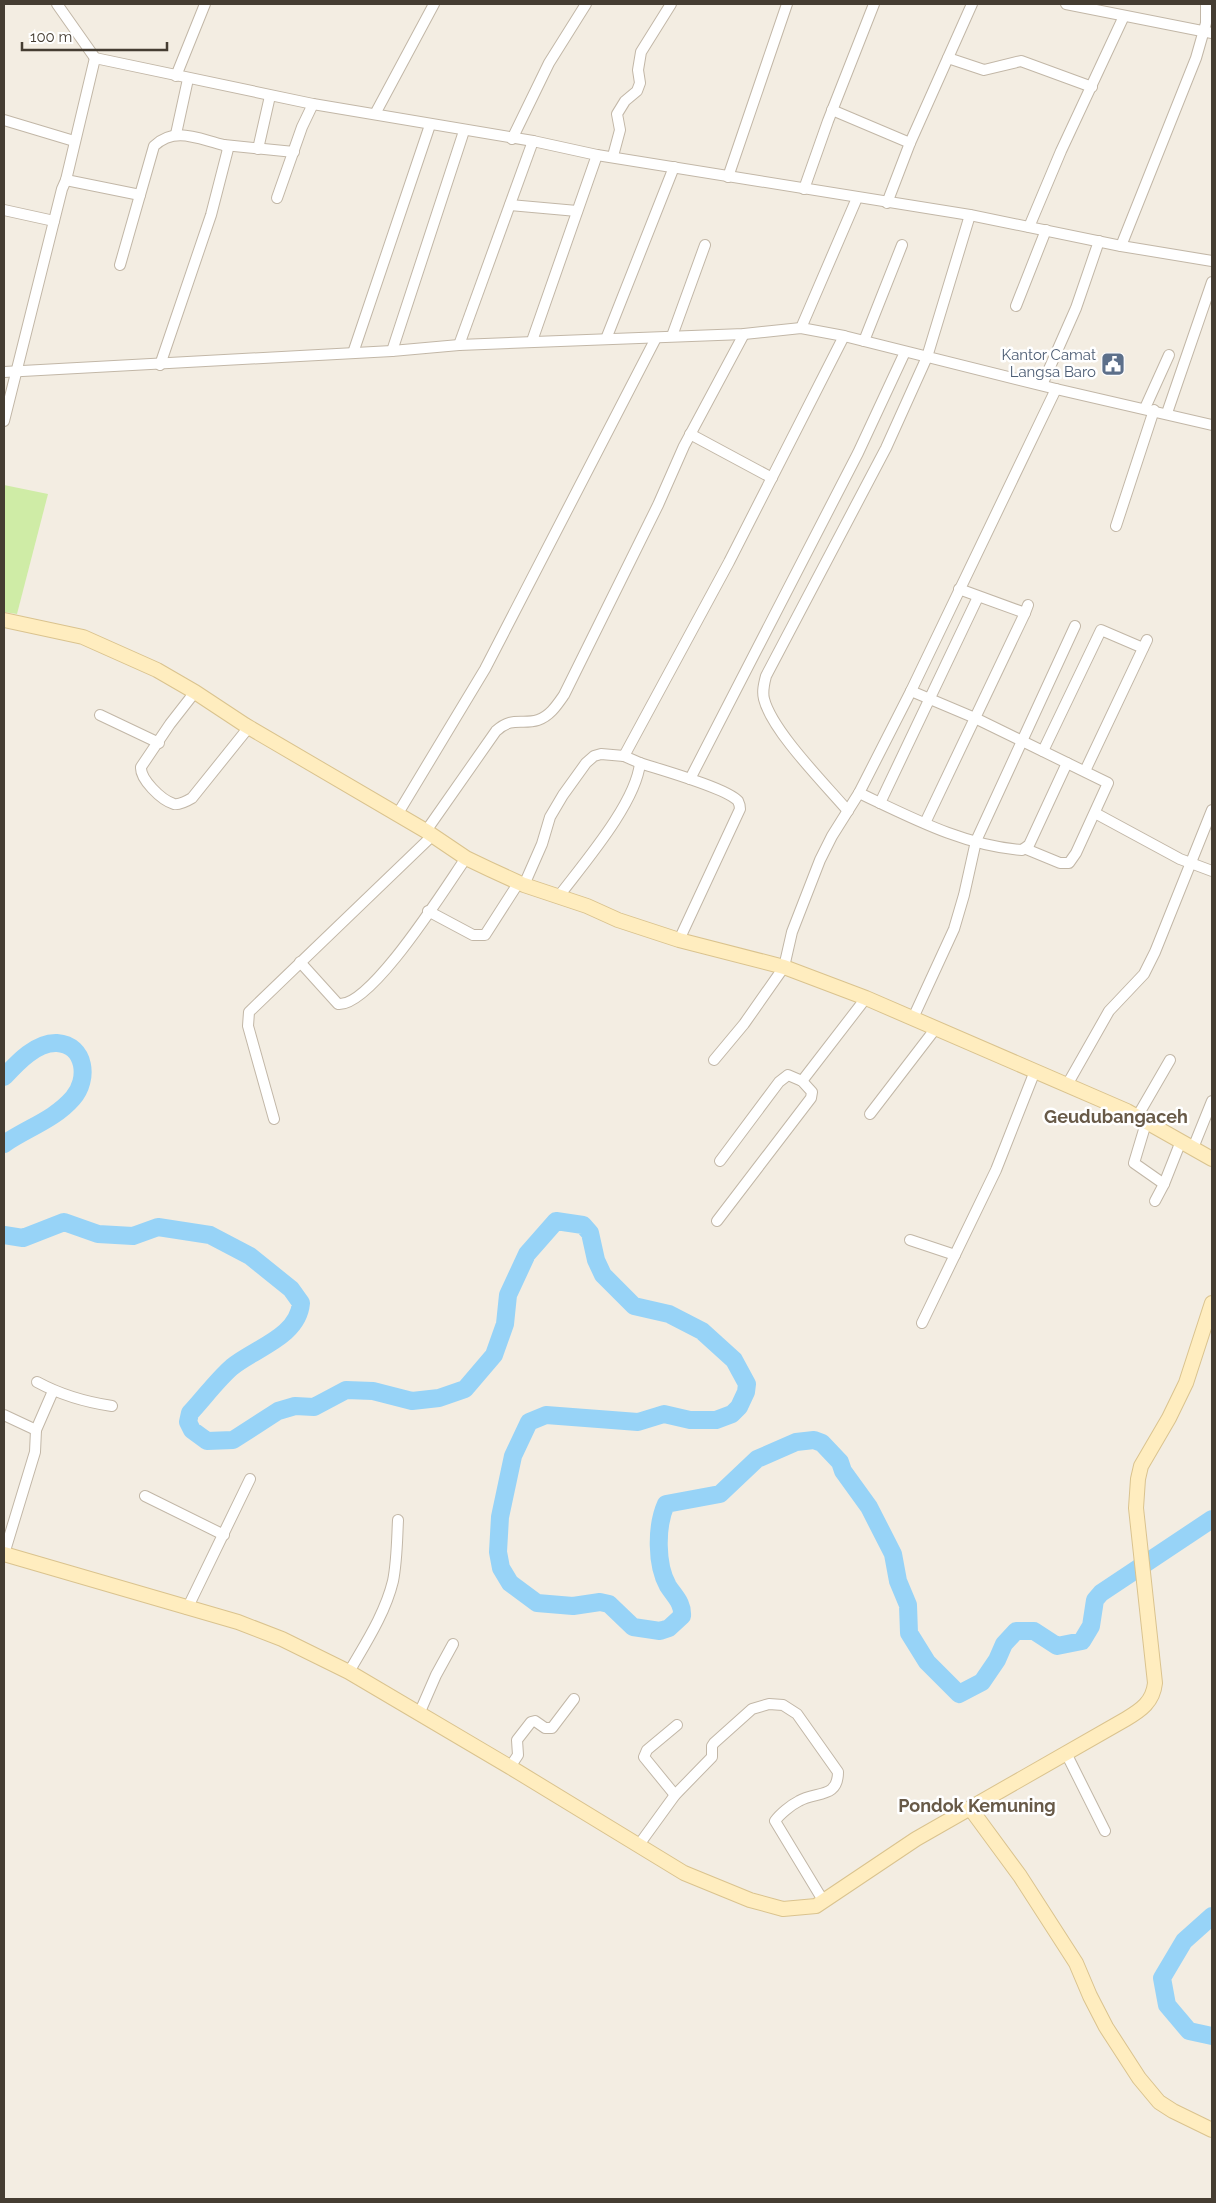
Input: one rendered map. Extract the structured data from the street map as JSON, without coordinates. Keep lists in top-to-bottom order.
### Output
{
  "districts": ["Geudubangaceh", "Pondok Kemuning"],
  "places": {
    "public building": ["Kantor Camat Langsa Baro"]
  },
  "scale_bar": "100 m"
}
